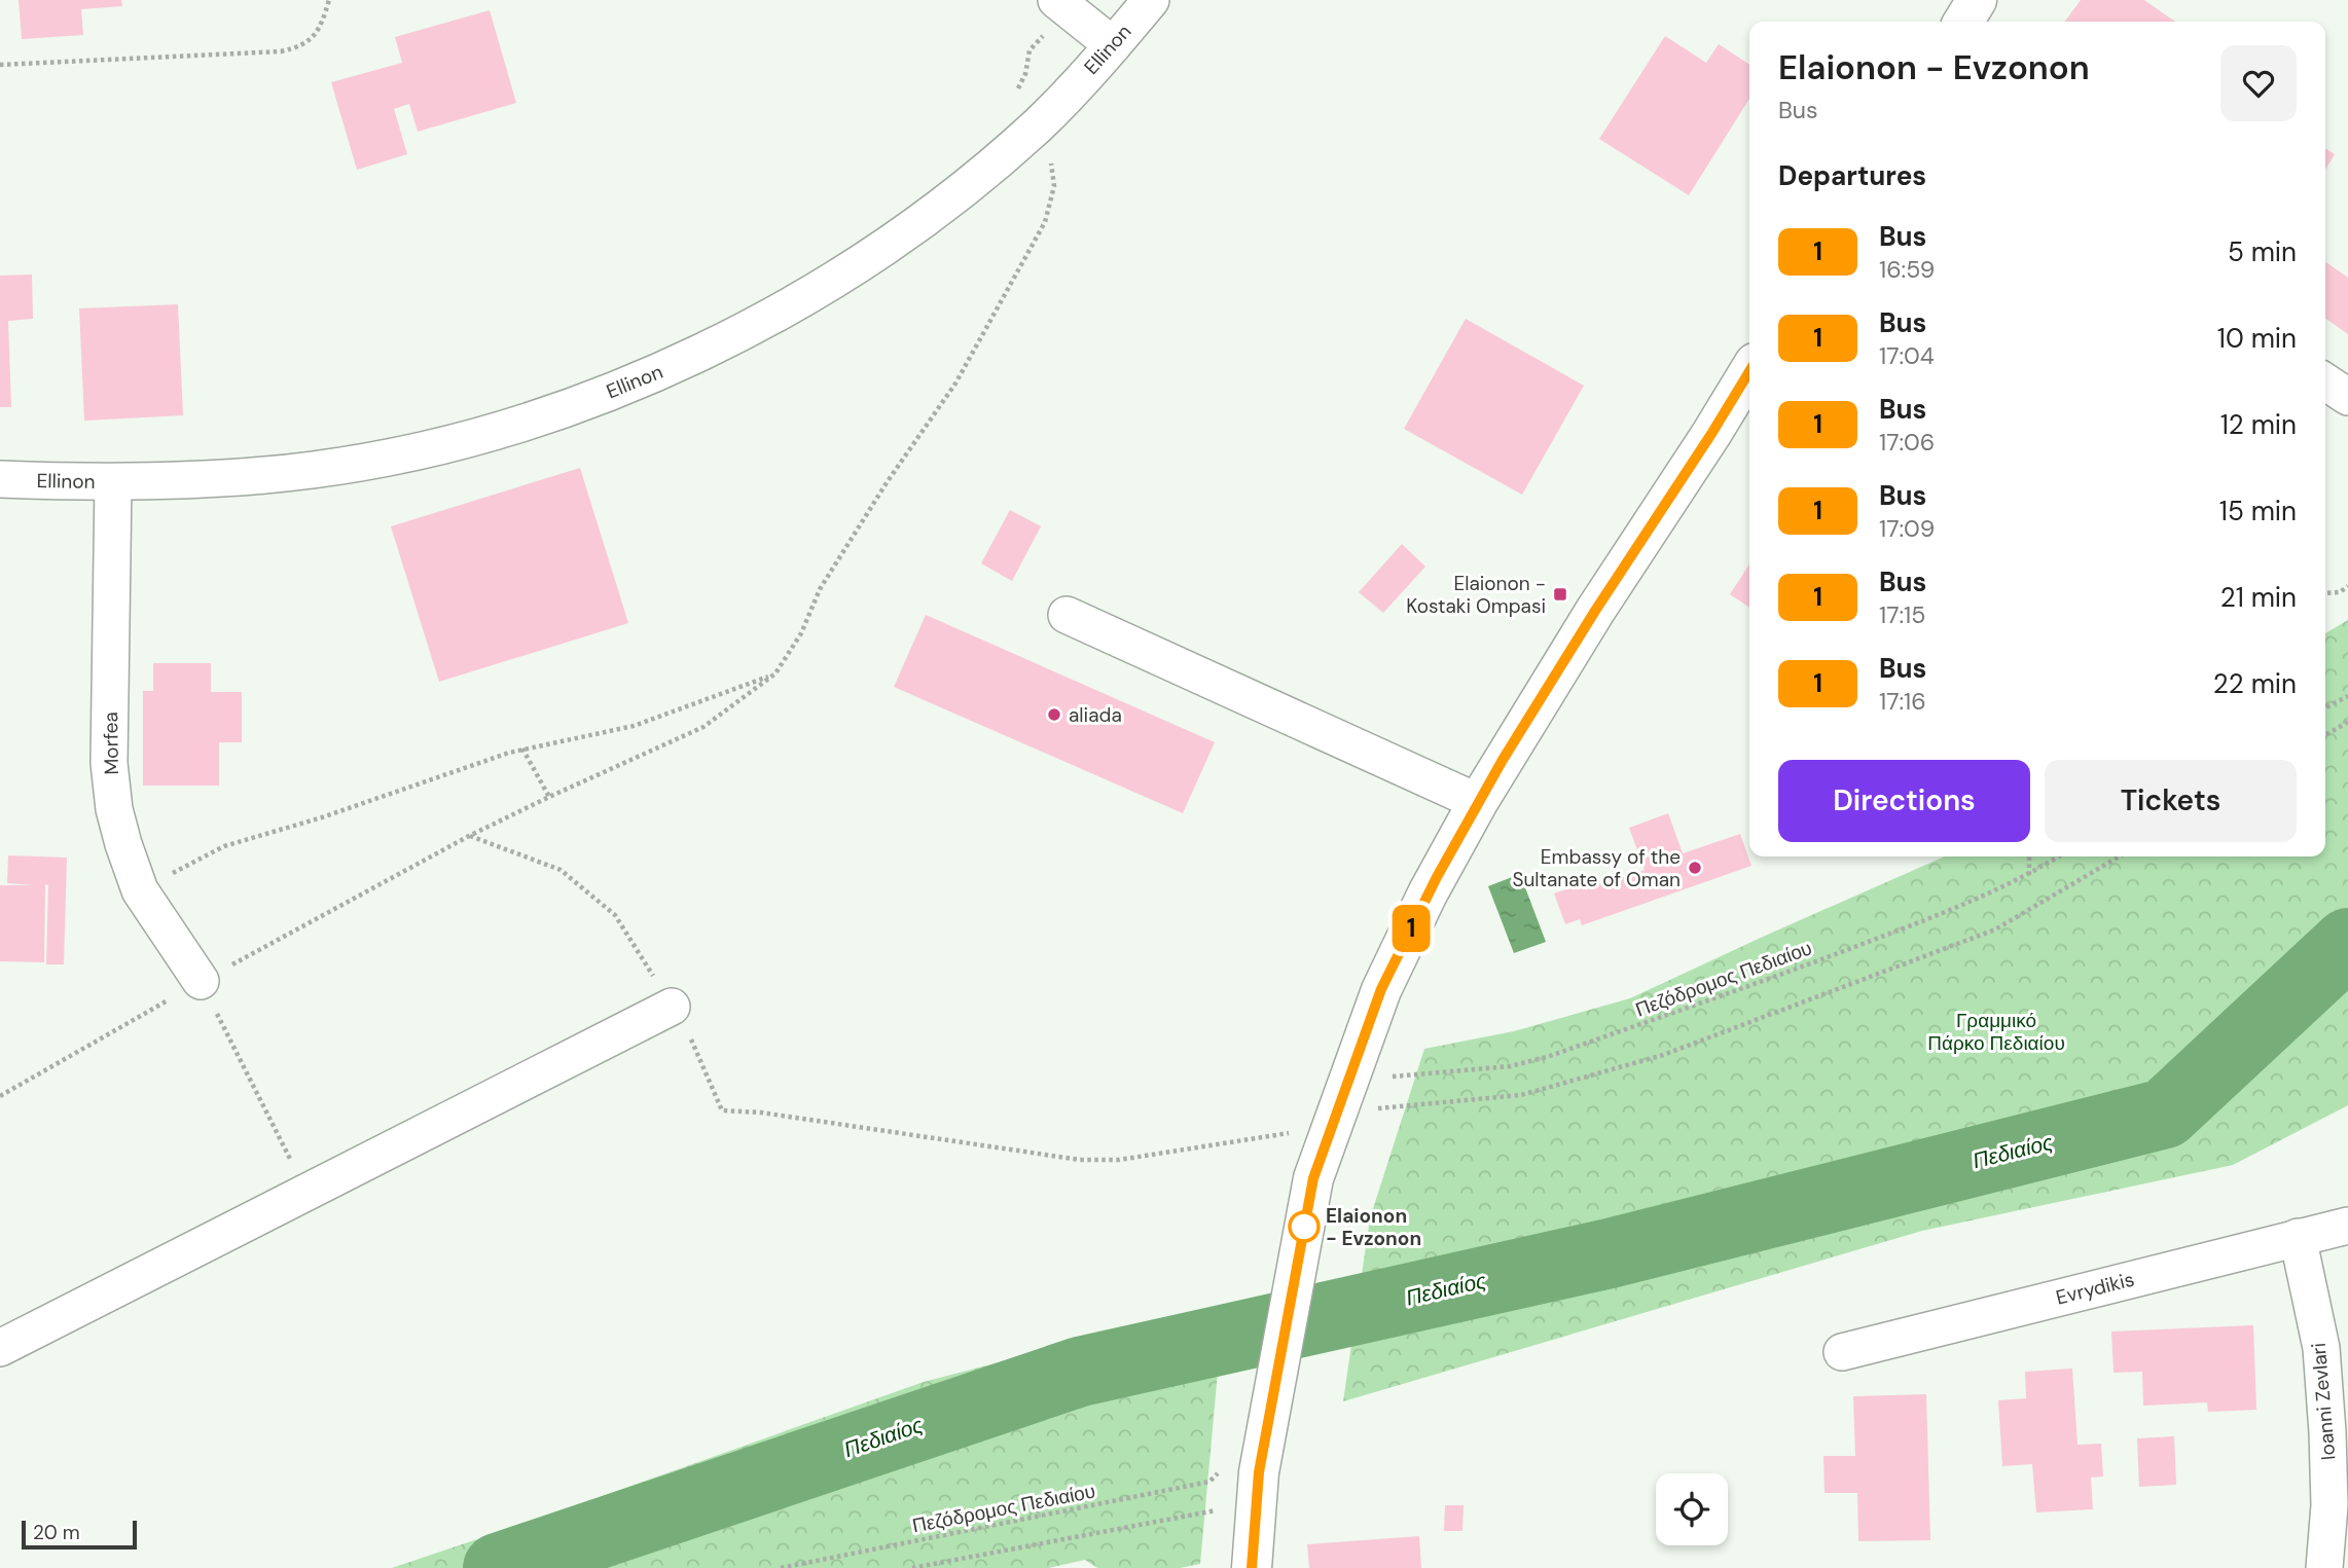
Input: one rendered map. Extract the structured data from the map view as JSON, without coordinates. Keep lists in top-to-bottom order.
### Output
{
  "streets": {
    "street": [
      "Ellinon",
      "Morfea",
      "Evrydikis",
      "Ioanni Zevlari"
    ],
    "path": ["Πεζόδρομος Πεδιαίου"]
  },
  "crossings": [
    ["Ellinon", "Morfea"],
    ["Evrydikis", "Ioanni Zevlari"]
  ],
  "water": ["Πεδιαίος"],
  "parks": ["Γραμμικό Πάρκο Πεδιαίου"],
  "places": {
    "transit": ["Elaionon - Kostaki Ompasi"],
    "other": ["aliada", "Embassy of the Sultanate of Oman", "Elaionon - Evzonon"]
  },
  "lines": ["bus line 1"],
  "scale_bar": "20 m",
  "page": {
    "on_map": "1",
    "heading": [
      ["Elaionon - Evzonon", "Bus"],
      "Departures"
    ],
    "list": [
      {
        "mark": "1",
        "name": "Bus",
        "note": "16:59",
        "value": "5 min"
      },
      {
        "mark": "1",
        "name": "Bus",
        "note": "17:04",
        "value": "10 min"
      },
      {
        "mark": "1",
        "name": "Bus",
        "note": "17:06",
        "value": "12 min"
      },
      {
        "mark": "1",
        "name": "Bus",
        "note": "17:09",
        "value": "15 min"
      },
      {
        "mark": "1",
        "name": "Bus",
        "note": "17:15",
        "value": "21 min"
      },
      {
        "mark": "1",
        "name": "Bus",
        "note": "17:16",
        "value": "22 min"
      }
    ],
    "buttons": ["Directions", "Tickets"],
    "scale": "20 m"
  }
}
